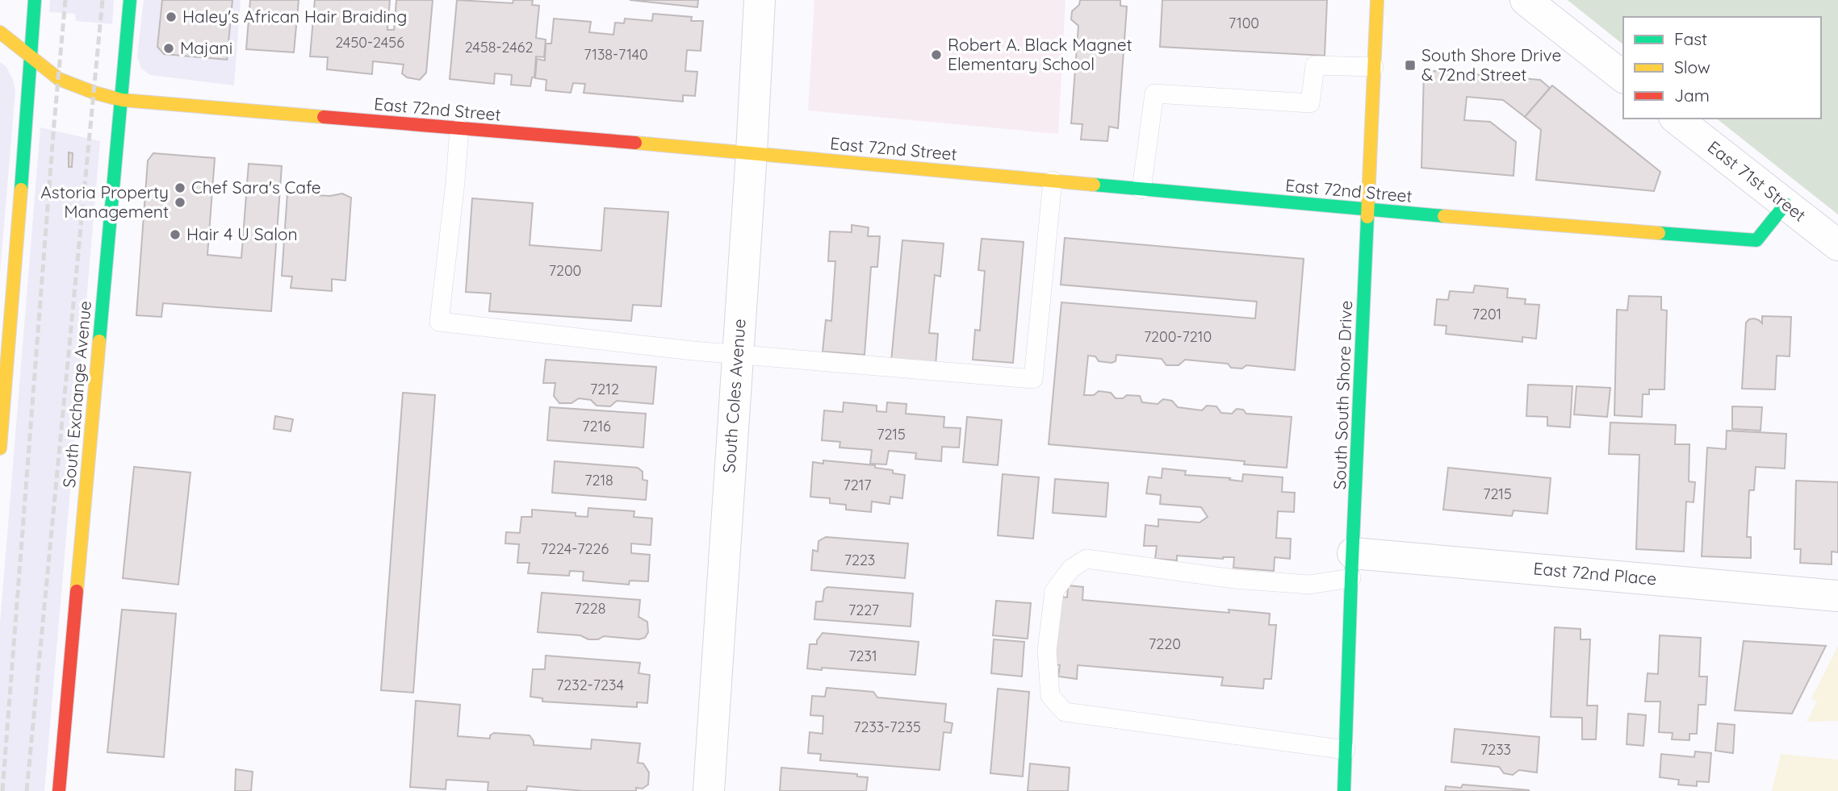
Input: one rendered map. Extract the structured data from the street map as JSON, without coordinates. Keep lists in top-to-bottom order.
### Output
{
  "streets": {
    "main road": ["East 72nd Street", "South Exchange Avenue", "South South Shore Drive"],
    "street": ["East 71st Street", "South Coles Avenue", "East 72nd Place"]
  },
  "crossings": [
    ["East 72nd Street", "East 71st Street"],
    ["East 72nd Street", "South Exchange Avenue"],
    ["East 72nd Street", "South South Shore Drive"],
    ["East 72nd Street", "South Coles Avenue"],
    ["South South Shore Drive", "East 72nd Place"]
  ],
  "places": {
    "other": [
      "Haley's African Hair Braiding",
      "Majani",
      "Robert A. Black Magnet Elementary School",
      "Chef Sara's Cafe",
      "Astoria Property Management",
      "Hair 4 U Salon"
    ],
    "transit": ["South Shore Drive & 72nd Street"]
  },
  "house_numbers": [
    "7100",
    "2450-2456",
    "2458-2462",
    "7138-7140",
    "7200",
    "7201",
    "7200-7210",
    "7212",
    "7216",
    "7215",
    "7218",
    "7217",
    "7215",
    "7224-7226",
    "7223",
    "7228",
    "7227",
    "7220",
    "7231",
    "7232-7234",
    "7233-7235",
    "7233"
  ],
  "legend": ["Fast", "Slow", "Jam"]
}
